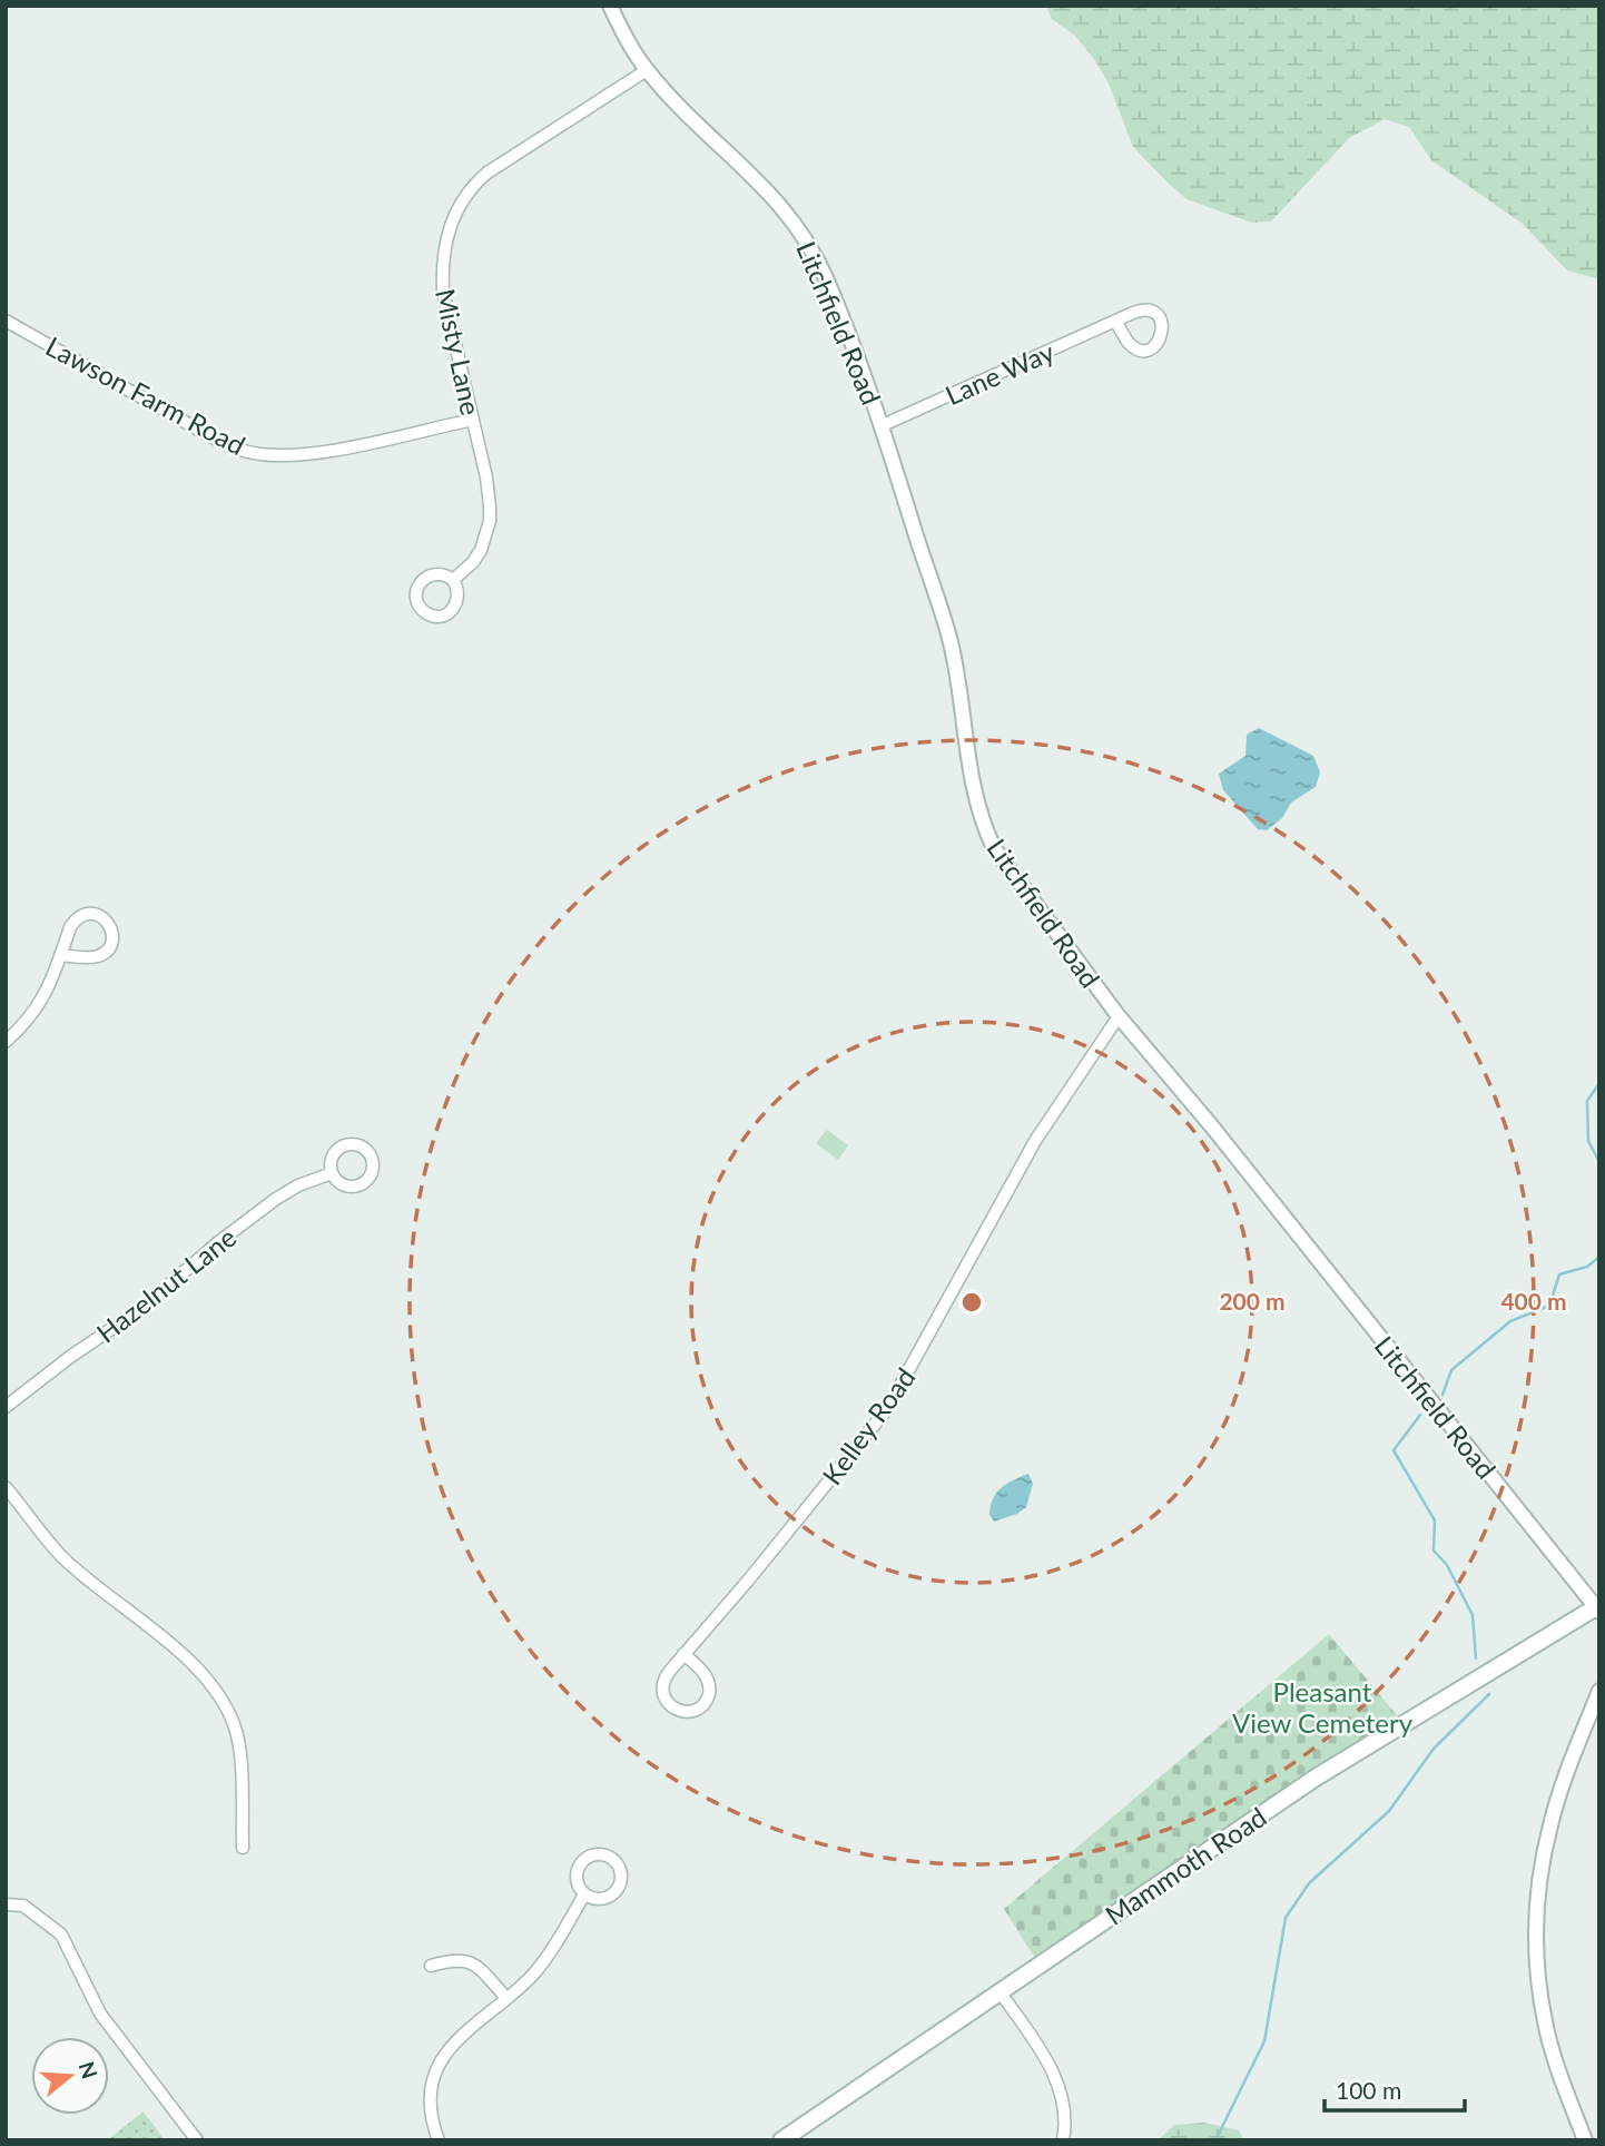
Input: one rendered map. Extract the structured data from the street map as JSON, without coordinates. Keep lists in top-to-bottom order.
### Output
{
  "streets": {
    "main road": ["Mammoth Road"],
    "street": [
      "Litchfield Road",
      "Misty Lane",
      "Lane Way",
      "Lawson Farm Road",
      "Hazelnut Lane",
      "Kelley Road"
    ]
  },
  "crossings": [
    ["Litchfield Road", "Misty Lane"],
    ["Litchfield Road", "Lane Way"],
    ["Litchfield Road", "Kelley Road"],
    ["Litchfield Road", "Mammoth Road"],
    ["Misty Lane", "Lawson Farm Road"]
  ],
  "parks": ["Pleasant View Cemetery"],
  "scale_bar": "100 m",
  "north": "right",
  "rings": ["200 m", "400 m"]
}
